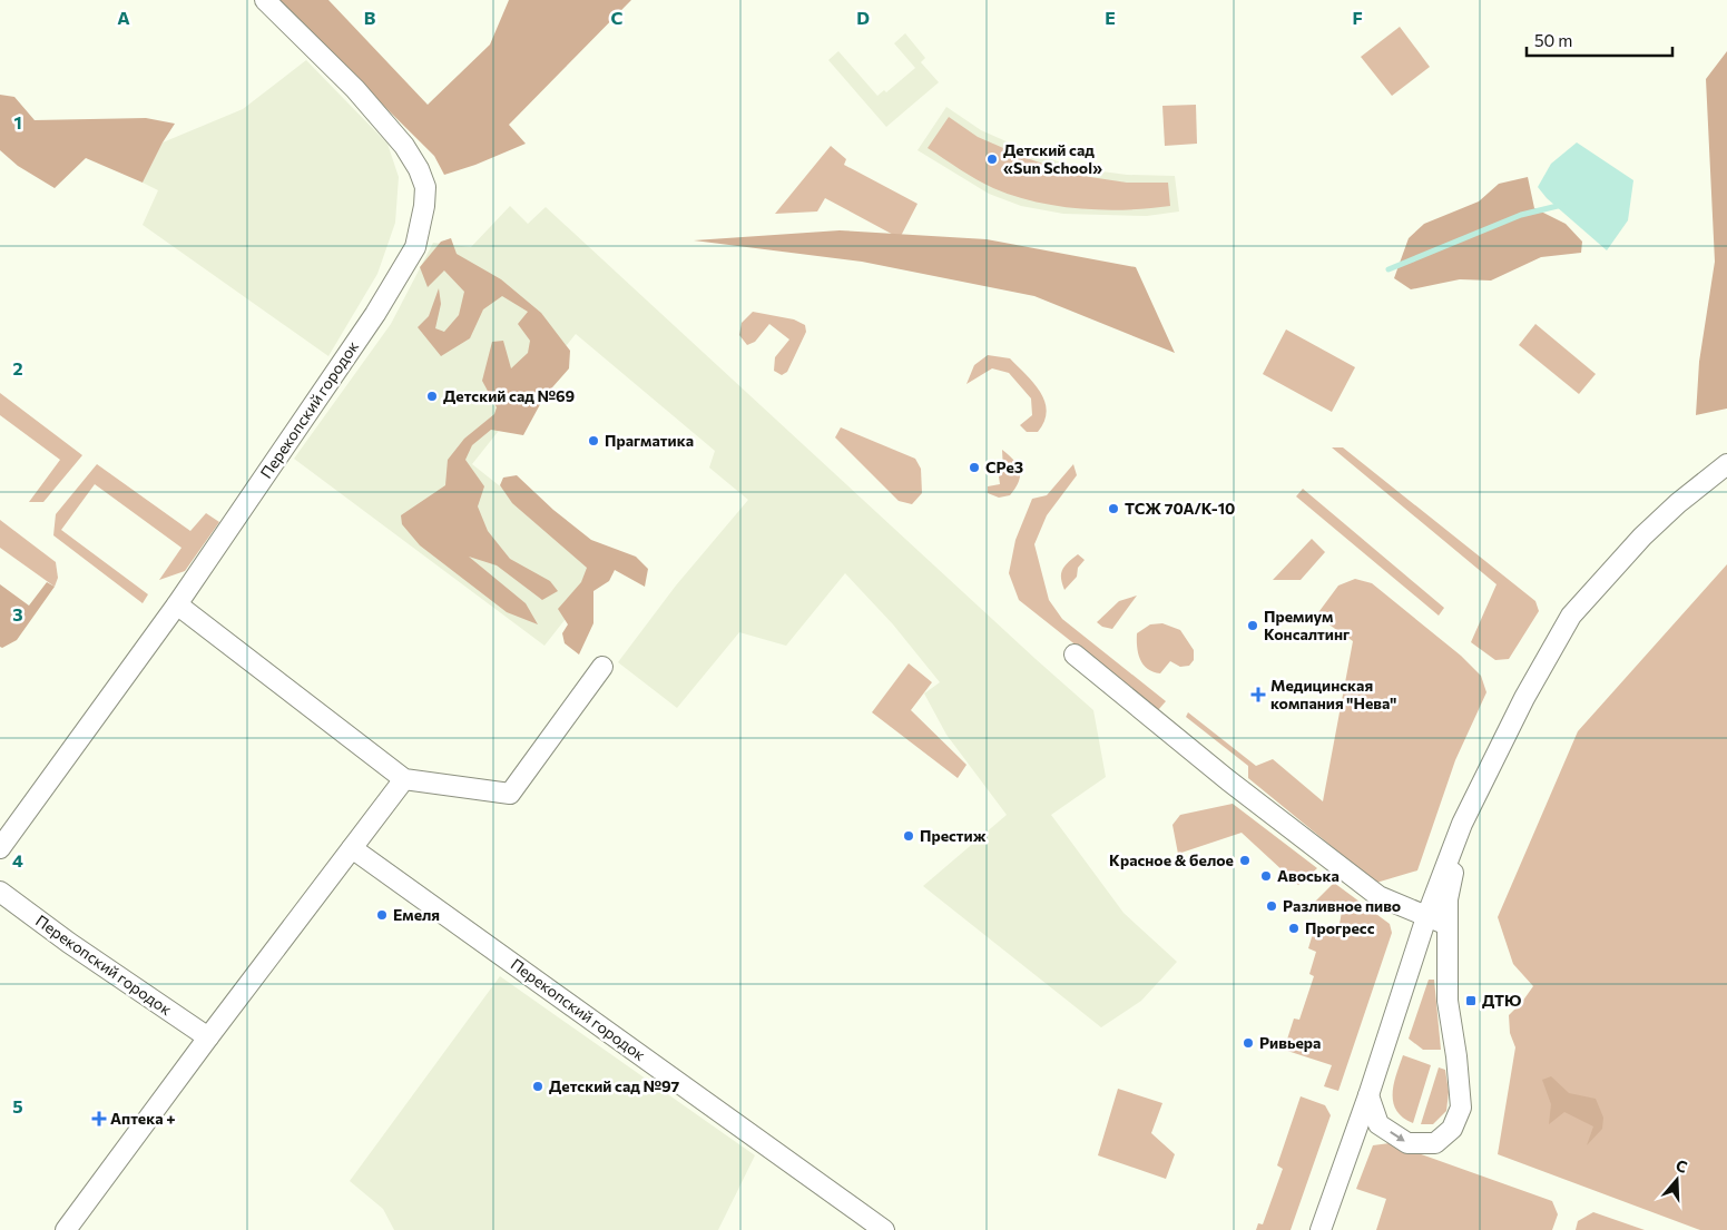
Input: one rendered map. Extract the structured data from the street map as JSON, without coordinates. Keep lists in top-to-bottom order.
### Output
{
  "streets": {
    "street": ["Перекопский городок"]
  },
  "places": {
    "other": [
      "Детский сад «Sun School»",
      "Детский сад №69",
      "Прагматика",
      "СРеЗ",
      "ТСЖ 70А/К-10",
      "Премиум Консалтинг",
      "Престиж",
      "Красное & белое",
      "Авоська",
      "Разливное пиво",
      "Емеля",
      "Прогресс",
      "Ривьера",
      "Детский сад №97"
    ],
    "health": ["Медицинская компания \"Нева\"", "Аптека +"],
    "transit": ["ДТЮ"]
  },
  "scale_bar": "50 m",
  "north": "top",
  "grid": {
    "columns": [
      "A",
      "B",
      "C",
      "D",
      "E",
      "F"
    ],
    "rows": [
      "1",
      "2",
      "3",
      "4",
      "5"
    ]
  }
}
